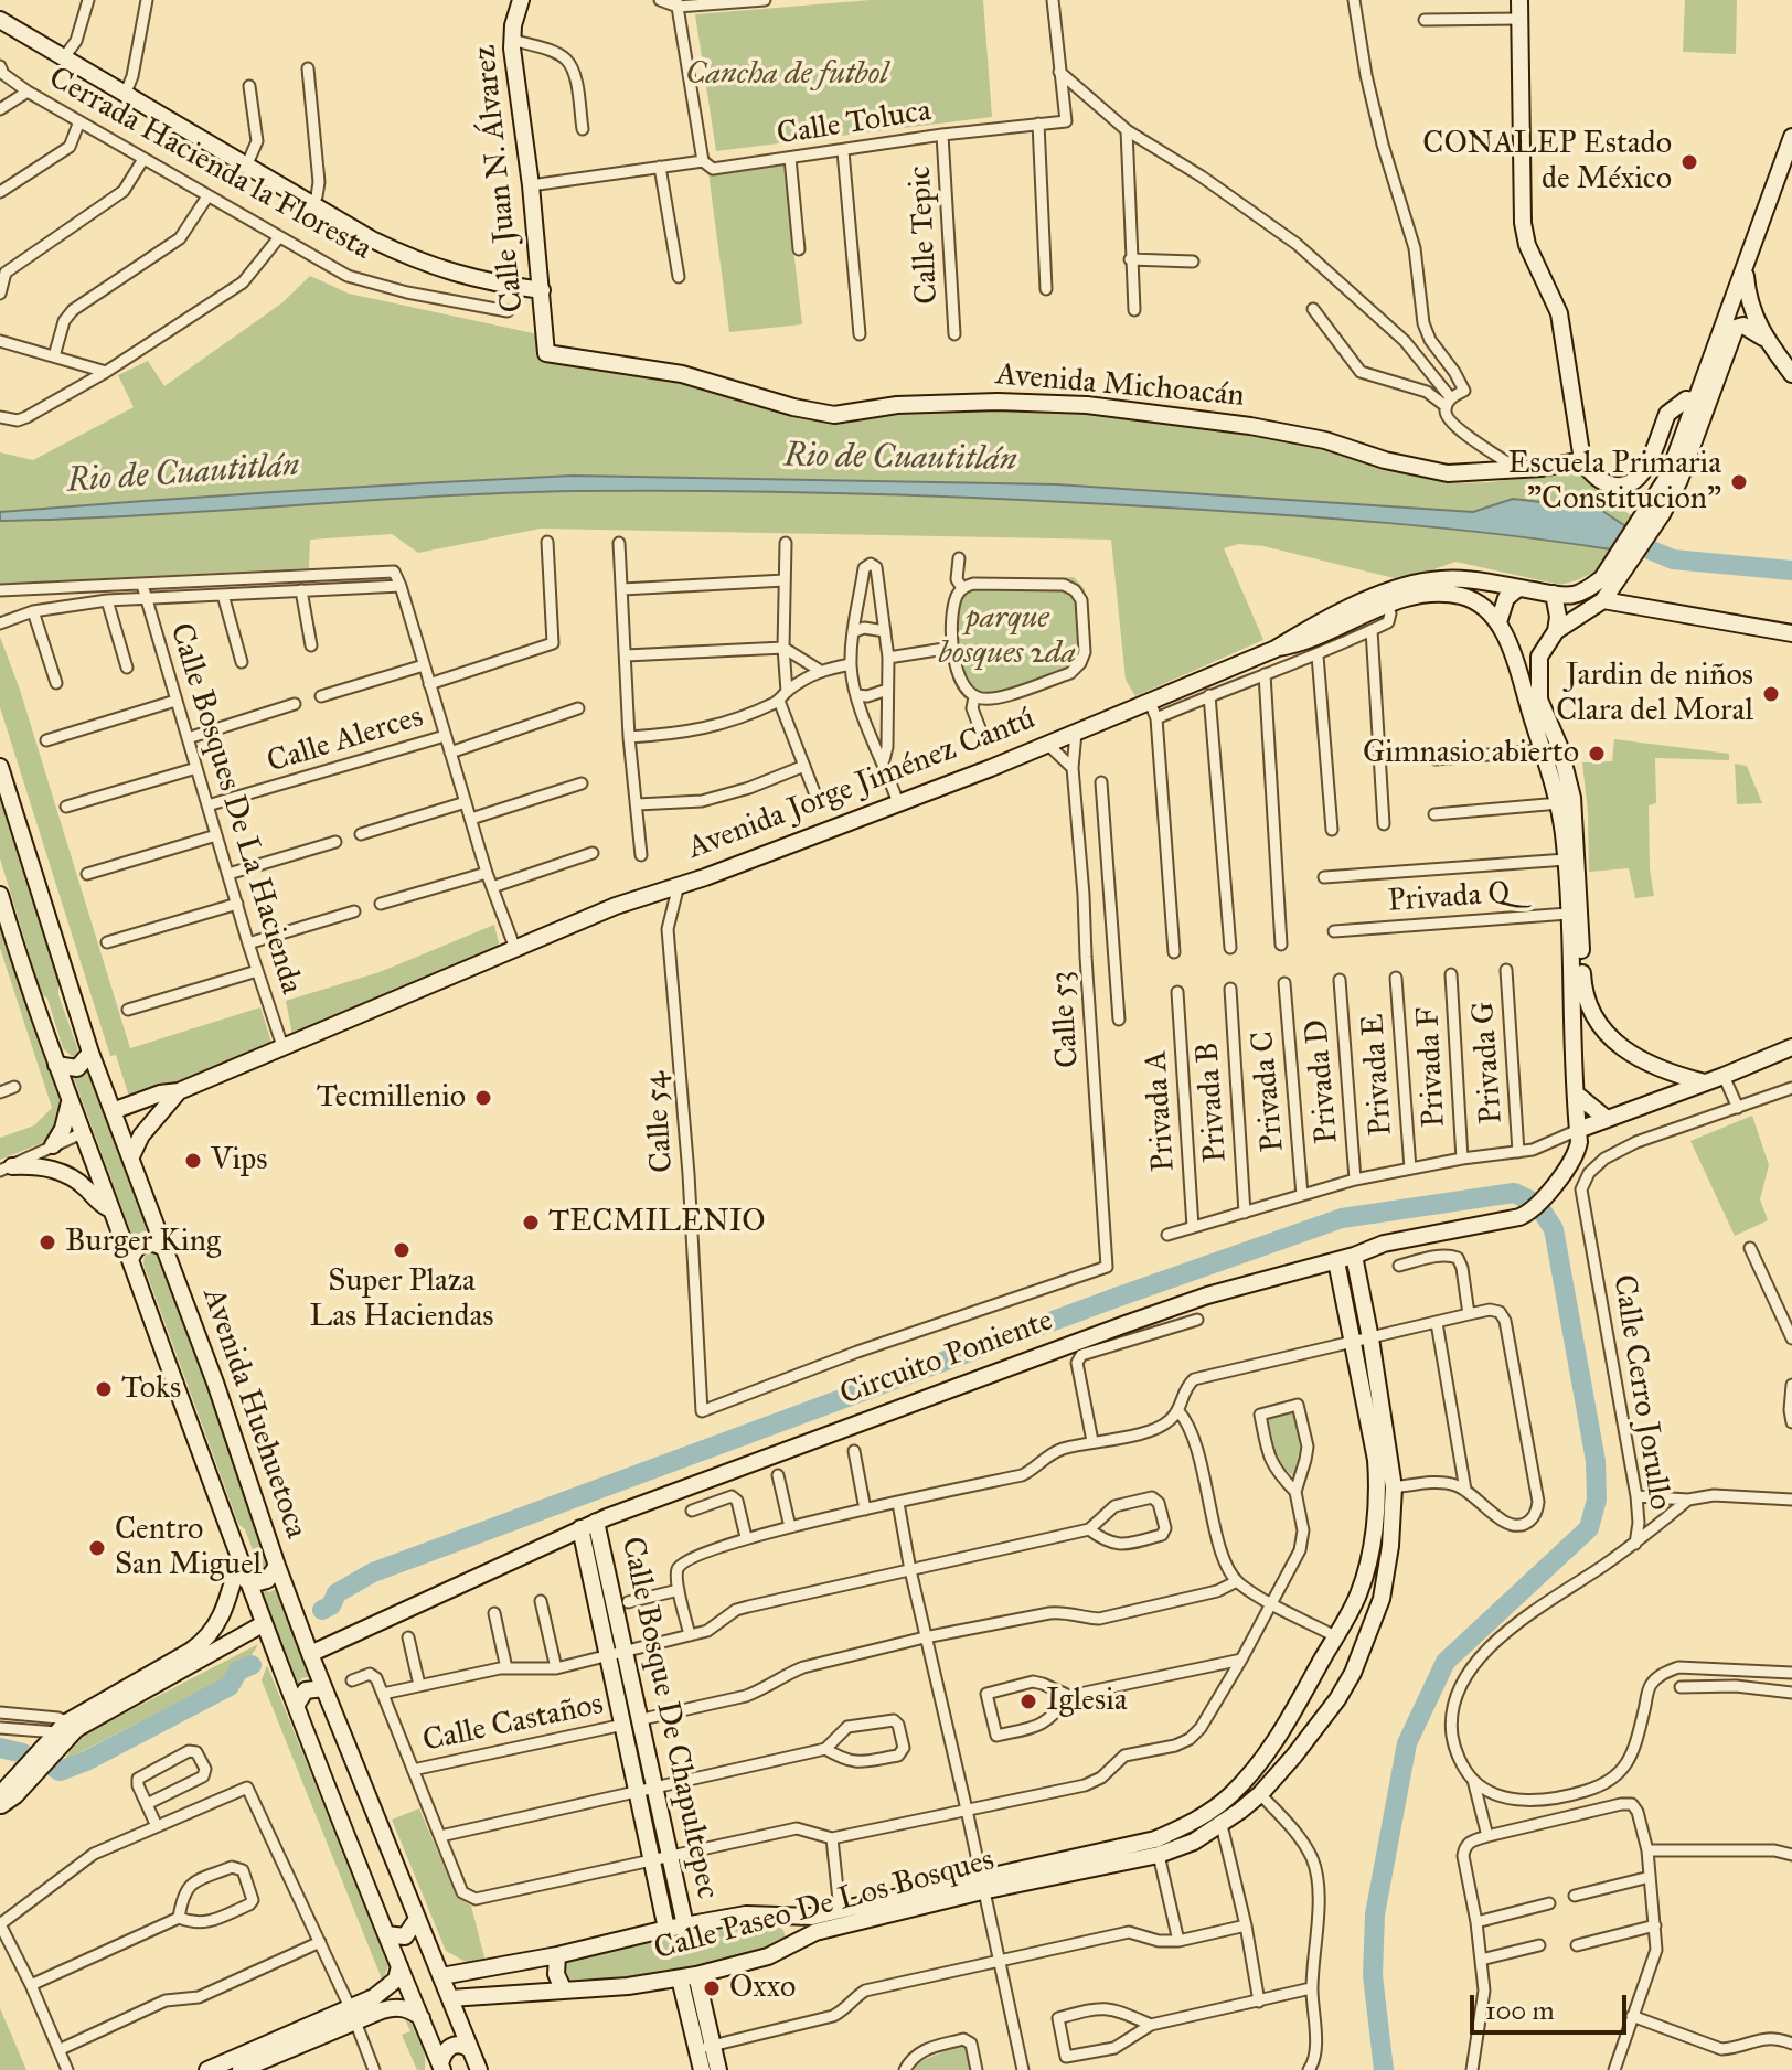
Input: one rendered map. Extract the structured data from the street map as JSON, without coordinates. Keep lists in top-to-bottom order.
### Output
{
  "streets": {
    "main road": [
      "Calle Juan N. Álvarez",
      "Avenida Michoacán",
      "Avenida Jorge Jiménez Cantú",
      "Circuito Poniente",
      "Avenida Huehuetoca",
      "Calle Bosque De Chapultepec",
      "Calle Paseo De Los Bosques"
    ],
    "street": [
      "Calle Toluca",
      "Cerrada Hacienda la Floresta",
      "Calle Tepic",
      "Calle Alerces",
      "Calle Bosques De La Hacienda",
      "Privada Q",
      "Calle 53",
      "Privada G",
      "Privada F",
      "Privada E",
      "Privada D",
      "Privada C",
      "Privada B",
      "Privada A",
      "Calle 54",
      "Calle Cerro Jorullo",
      "Calle Castaños"
    ]
  },
  "crossings": [
    ["Calle Toluca", "Calle Juan N. Álvarez"],
    ["Calle Toluca", "Calle Tepic"],
    ["Calle Juan N. Álvarez", "Avenida Michoacán"],
    ["Calle Alerces", "Calle Bosques De La Hacienda"],
    ["Avenida Jorge Jiménez Cantú", "Calle Bosques De La Hacienda"],
    ["Avenida Jorge Jiménez Cantú", "Calle 53"],
    ["Avenida Jorge Jiménez Cantú", "Calle 54"],
    ["Avenida Jorge Jiménez Cantú", "Avenida Huehuetoca"],
    ["Calle 53", "Calle 54"],
    ["Circuito Poniente", "Avenida Huehuetoca"],
    ["Circuito Poniente", "Calle Bosque De Chapultepec"],
    ["Avenida Huehuetoca", "Calle Paseo De Los Bosques"],
    ["Calle Bosque De Chapultepec", "Calle Castaños"],
    ["Calle Bosque De Chapultepec", "Calle Paseo De Los Bosques"]
  ],
  "water": ["Rio de Cuautitlán"],
  "parks": ["Cancha de futbol", "parque bosques 2da"],
  "places": [
    "CONALEP Estado de México",
    "Escuela Primaria \"Constitucion\"",
    "Jardin de niños Clara del Moral",
    "Gimnasio abierto",
    "Tecmillenio",
    "Vips",
    "TECMILENIO",
    "Burger King",
    "Super Plaza Las Haciendas",
    "Toks",
    "Centro San Miguel",
    "Iglesia",
    "Oxxo"
  ],
  "scale_bar": "100 m"
}
